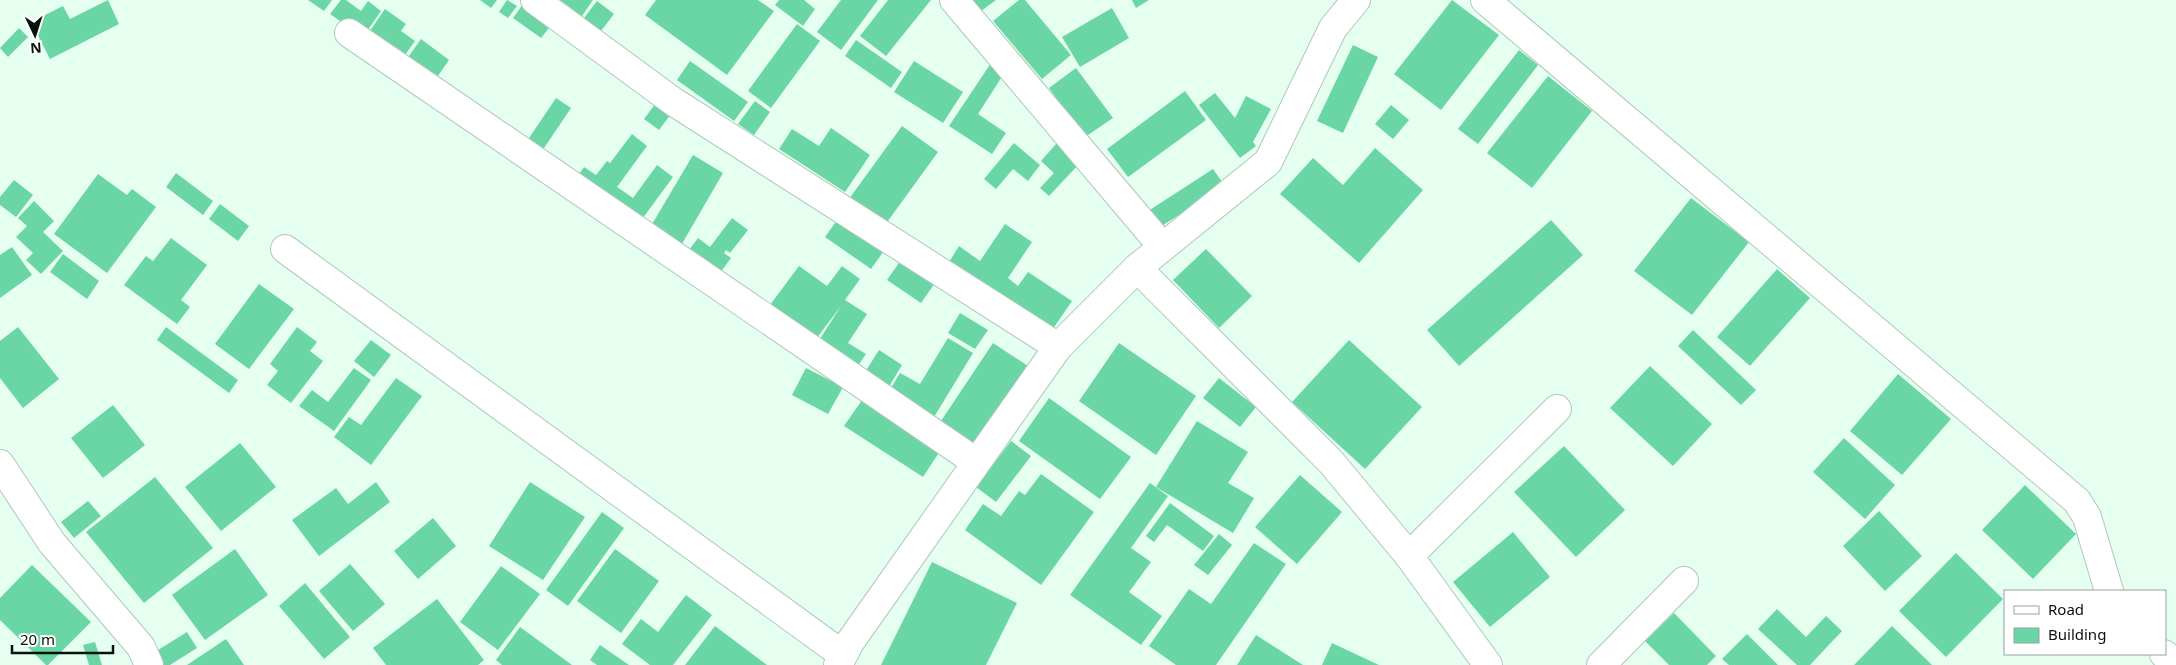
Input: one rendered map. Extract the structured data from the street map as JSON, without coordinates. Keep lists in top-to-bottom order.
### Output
{
  "legend": ["Road", "Building"],
  "scale_bar": "20 m",
  "north": "bottom"
}
